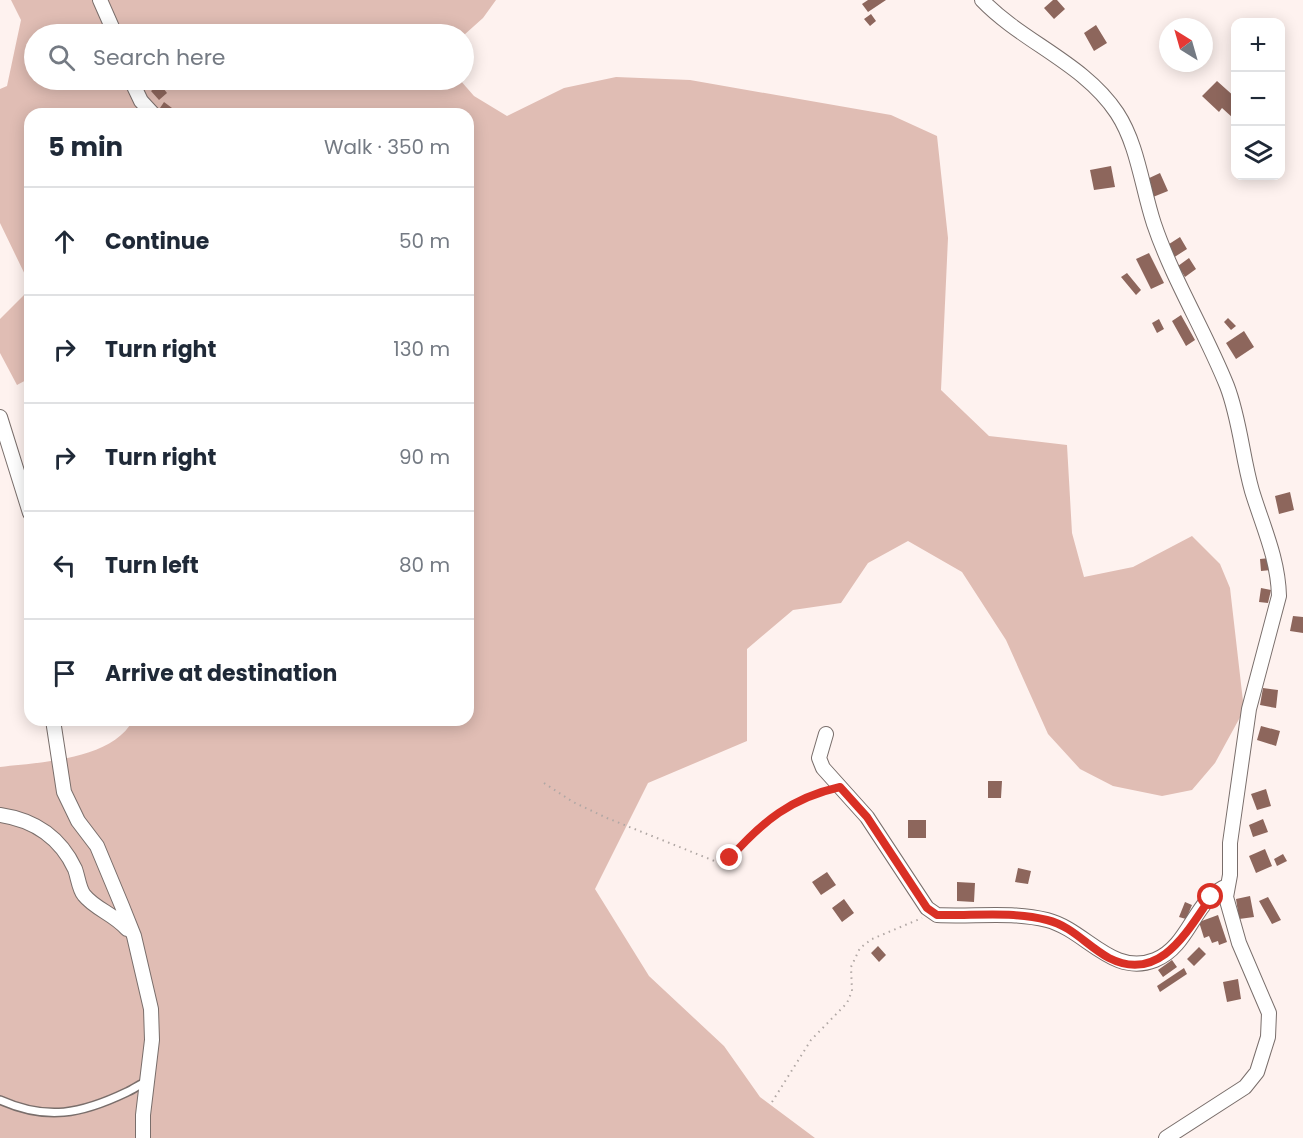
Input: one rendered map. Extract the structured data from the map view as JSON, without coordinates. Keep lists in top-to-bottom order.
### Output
{
  "north": "top left",
  "page": {
    "map_buttons": ["+", "−"],
    "search": "Search here",
    "heading": ["5 min", "Walk · 350 m"],
    "list": [
      ["Continue", "50 m"],
      ["Turn right", "130 m"],
      ["Turn right", "90 m"],
      ["Turn left", "80 m"],
      "Arrive at destination"
    ]
  }
}
